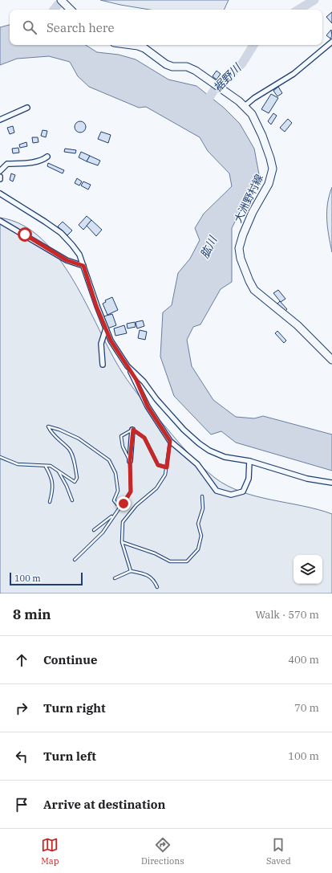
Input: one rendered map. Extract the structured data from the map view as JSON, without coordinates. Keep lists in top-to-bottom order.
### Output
{
  "streets": {
    "main road": ["大洲野村線"]
  },
  "water": ["裾野川", "肱川"],
  "scale_bar": "100 m",
  "page": {
    "search": "Search here",
    "scale": "100 m",
    "heading": ["8 min", "Walk · 570 m"],
    "list": [
      ["Continue", "400 m"],
      ["Turn right", "70 m"],
      ["Turn left", "100 m"],
      "Arrive at destination"
    ],
    "nav": ["Map", "Directions", "Saved"]
  }
}
